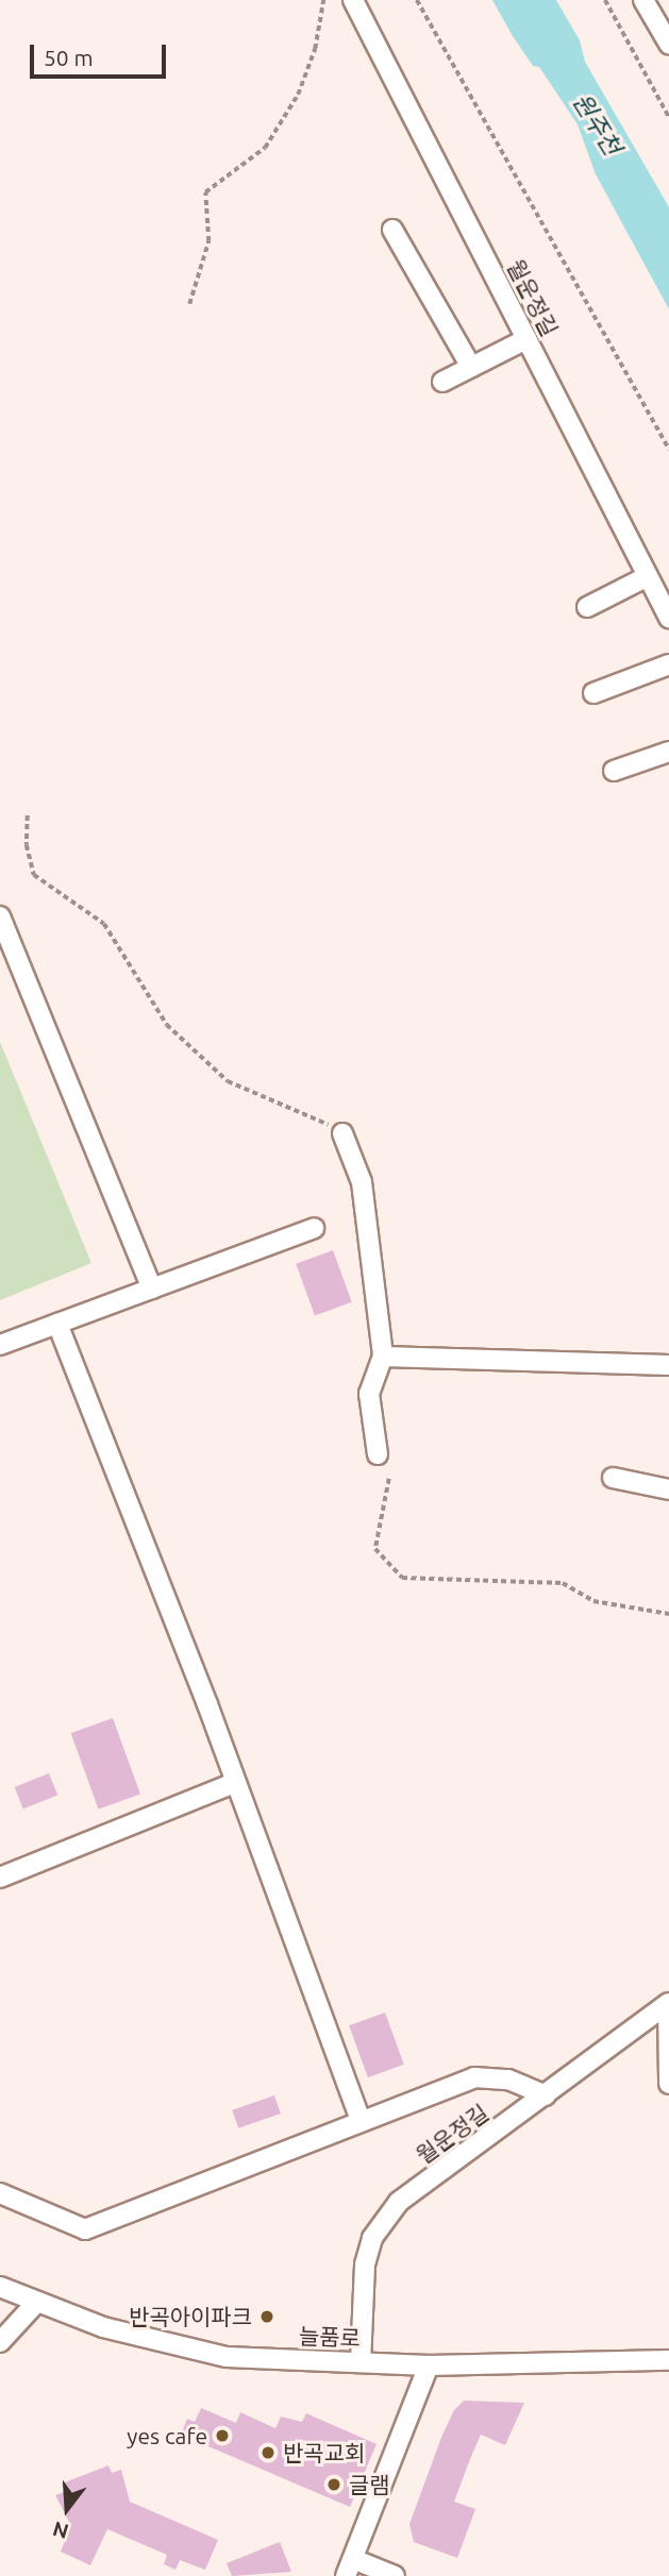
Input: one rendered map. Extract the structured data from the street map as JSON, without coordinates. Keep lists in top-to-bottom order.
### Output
{
  "streets": {
    "street": ["월운정길", "늘품로"]
  },
  "crossings": [
    ["월운정길", "늘품로"]
  ],
  "water": ["원주천"],
  "places": [
    "반곡아이파크",
    "yes cafe",
    "반곡교회",
    "글램"
  ],
  "scale_bar": "50 m",
  "north": "bottom"
}
